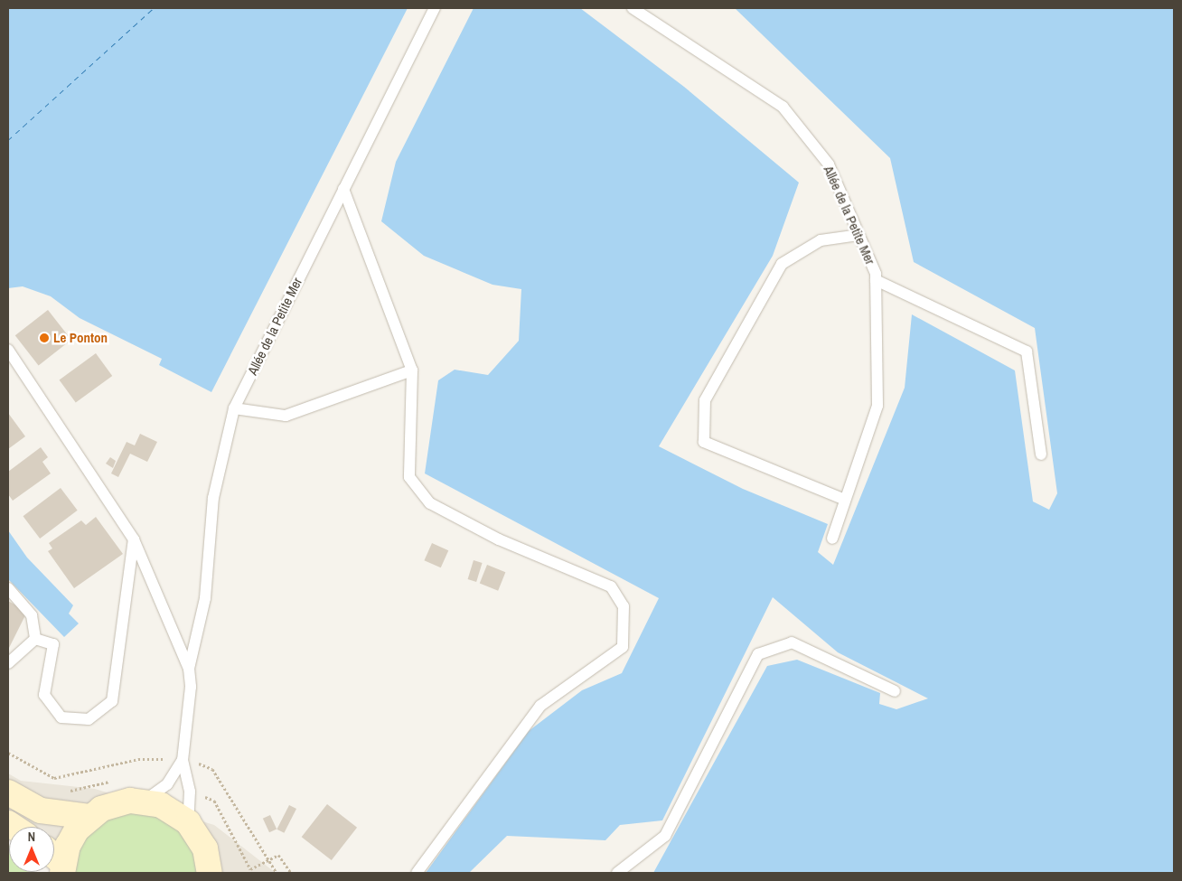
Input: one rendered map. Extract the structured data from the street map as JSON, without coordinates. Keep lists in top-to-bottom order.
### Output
{
  "streets": {
    "lane": ["Allée de la Petite Mer"]
  },
  "places": ["Le Ponton"],
  "north": "top"
}
